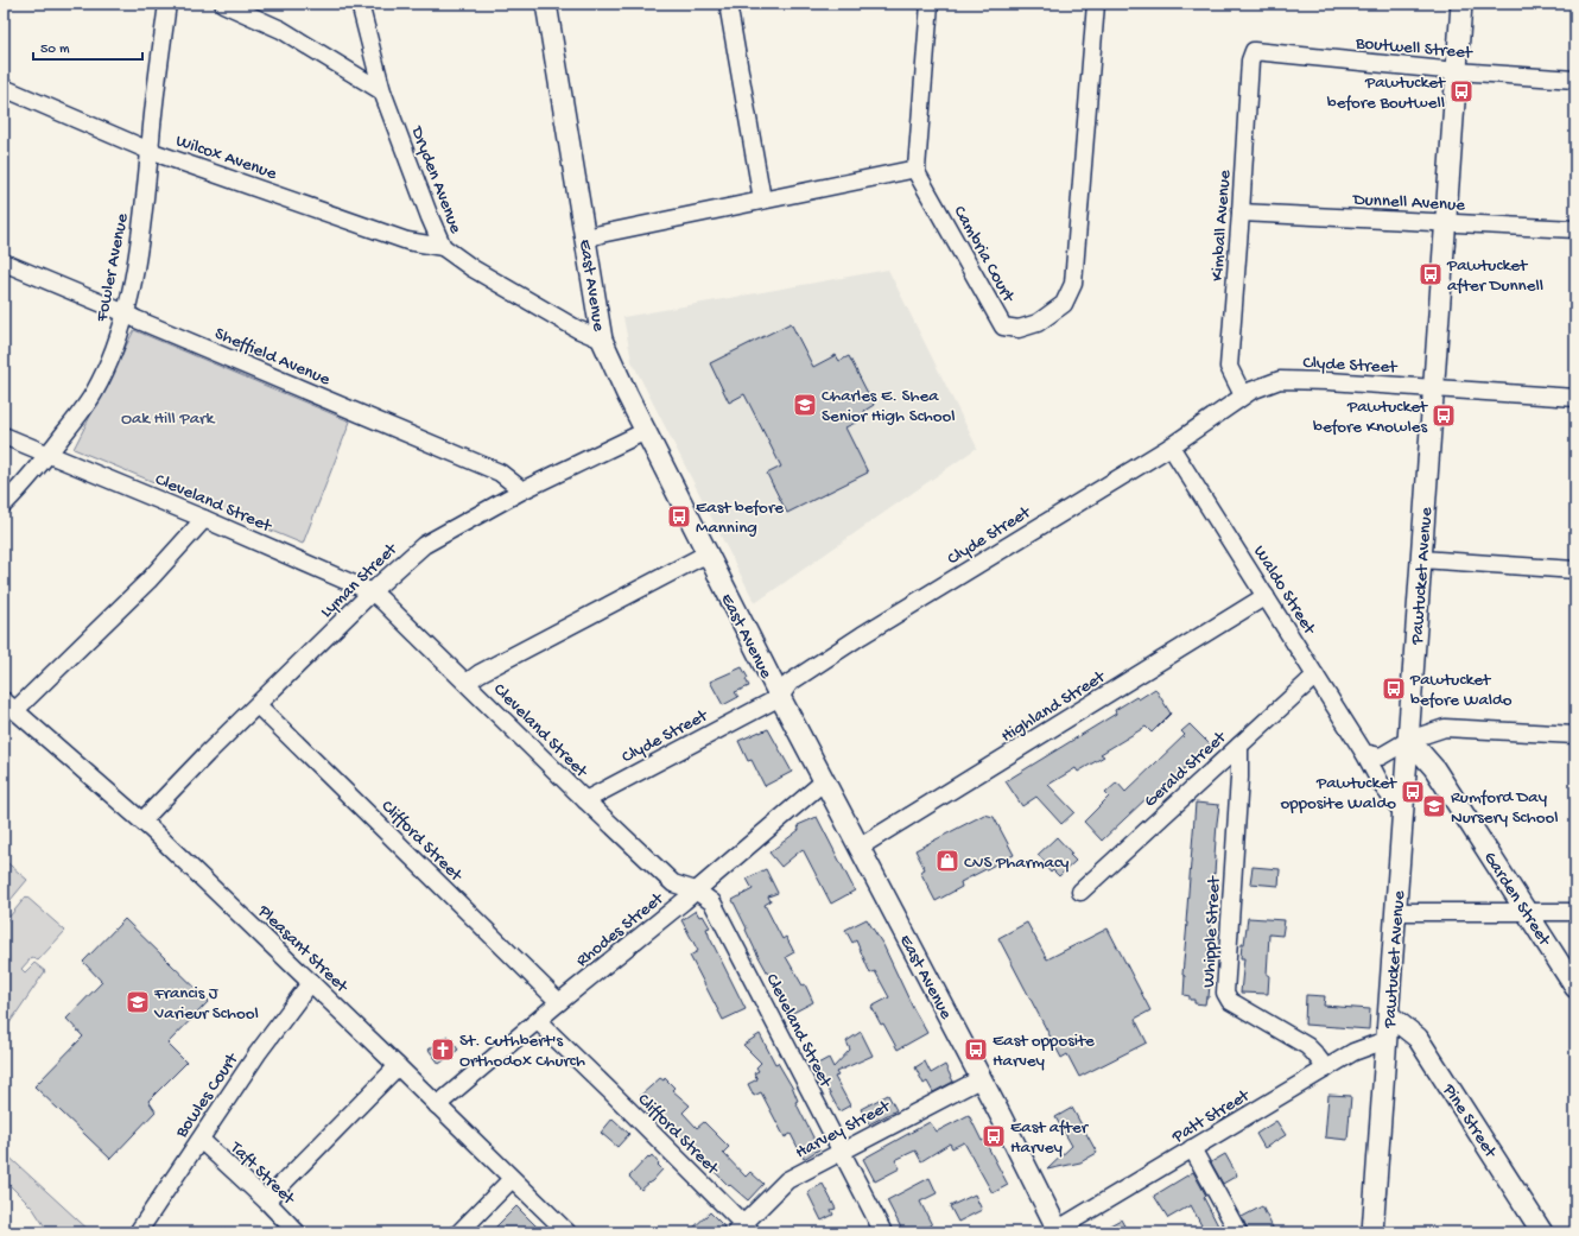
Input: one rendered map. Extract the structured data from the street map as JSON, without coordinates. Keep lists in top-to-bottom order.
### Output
{
  "streets": {
    "main road": [
      "East Avenue",
      "Pawtucket Avenue",
      "Garden Street",
      "Pine Street"
    ],
    "street": [
      "Boutwell Street",
      "Wilcox Avenue",
      "Dryden Avenue",
      "Dunnell Avenue",
      "Kimball Avenue",
      "Cambria Court",
      "Fowler Avenue",
      "Sheffield Avenue",
      "Clyde Street",
      "Cleveland Street",
      "Lyman Street",
      "Waldo Street",
      "Highland Street",
      "Gerald Street",
      "Clifford Street",
      "Rhodes Street",
      "Whipple Street",
      "Pleasant Street",
      "Bowles Court",
      "Patt Street",
      "Harvey Street",
      "Taft Street"
    ]
  },
  "crossings": [
    ["Boutwell Street", "Kimball Avenue"],
    ["Boutwell Street", "Pawtucket Avenue"],
    ["Wilcox Avenue", "Dryden Avenue"],
    ["Wilcox Avenue", "Fowler Avenue"],
    ["Dryden Avenue", "East Avenue"],
    ["Dunnell Avenue", "Kimball Avenue"],
    ["Dunnell Avenue", "Pawtucket Avenue"],
    ["Kimball Avenue", "Clyde Street"],
    ["Fowler Avenue", "Sheffield Avenue"],
    ["Fowler Avenue", "Cleveland Street"],
    ["East Avenue", "Clyde Street"],
    ["East Avenue", "Lyman Street"],
    ["East Avenue", "Highland Street"],
    ["East Avenue", "Rhodes Street"],
    ["East Avenue", "Patt Street"],
    ["East Avenue", "Harvey Street"],
    ["Sheffield Avenue", "Lyman Street"],
    ["Clyde Street", "Cleveland Street"],
    ["Clyde Street", "Pawtucket Avenue"],
    ["Clyde Street", "Waldo Street"],
    ["Cleveland Street", "Lyman Street"],
    ["Cleveland Street", "Rhodes Street"],
    ["Cleveland Street", "Harvey Street"],
    ["Pawtucket Avenue", "Waldo Street"],
    ["Pawtucket Avenue", "Garden Street"],
    ["Pawtucket Avenue", "Patt Street"],
    ["Pawtucket Avenue", "Pine Street"],
    ["Lyman Street", "Clifford Street"],
    ["Lyman Street", "Pleasant Street"],
    ["Waldo Street", "Highland Street"],
    ["Waldo Street", "Gerald Street"],
    ["Gerald Street", "Whipple Street"],
    ["Clifford Street", "Rhodes Street"],
    ["Clifford Street", "Harvey Street"],
    ["Rhodes Street", "Pleasant Street"],
    ["Whipple Street", "Patt Street"],
    ["Pleasant Street", "Bowles Court"],
    ["Bowles Court", "Taft Street"]
  ],
  "parks": ["Oak Hill Park"],
  "places": {
    "bus stop": [
      "Pawtucket before Boutwell",
      "Pawtucket after Dunnell",
      "Pawtucket before Knowles",
      "East before Manning",
      "Pawtucket before Waldo",
      "Pawtucket opposite Waldo",
      "East opposite Harvey",
      "East after Harvey"
    ],
    "school or university": ["Charles E. Shea Senior High School", "Rumford Day Nursery School", "Francis J Varieur School"],
    "shop": ["CVS Pharmacy"],
    "church": ["St. Cuthbert's Orthodox Church"]
  },
  "scale_bar": "50 m"
}
